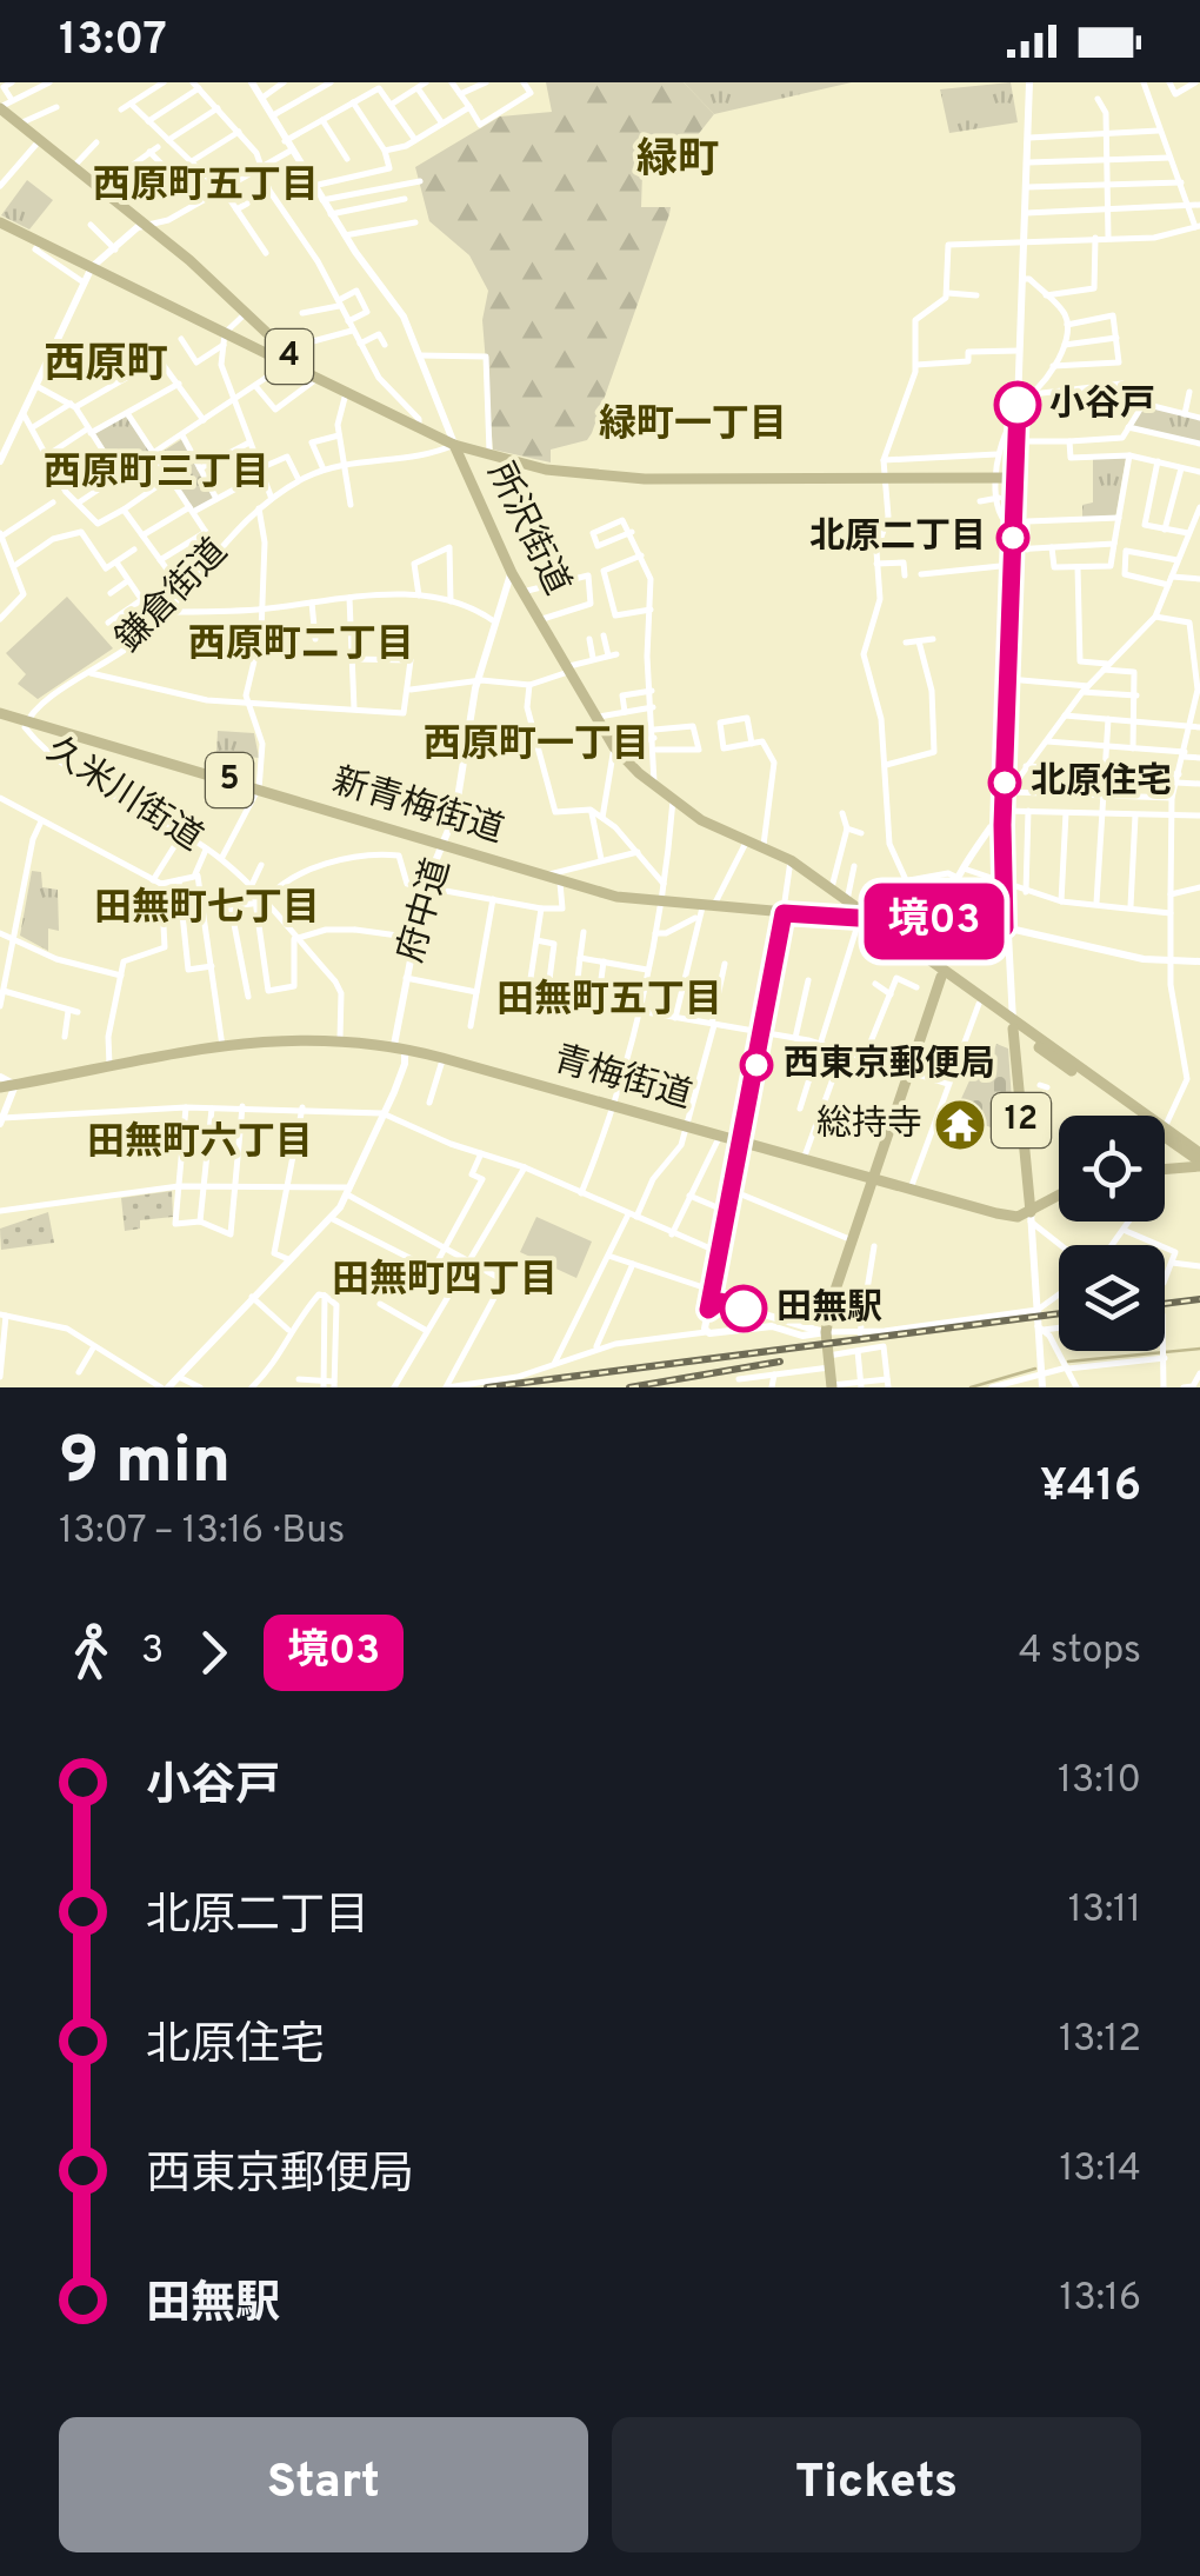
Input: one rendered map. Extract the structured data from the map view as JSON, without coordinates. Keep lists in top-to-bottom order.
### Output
{
  "streets": {
    "main road": [
      "4",
      "所沢街道",
      "5",
      "新青梅街道",
      "青梅街道",
      "12"
    ],
    "street": ["鎌倉街道", "久米川街道", "府中道"]
  },
  "crossings": [
    ["4", "所沢街道"],
    ["4", "鎌倉街道"],
    ["所沢街道", "鎌倉街道"],
    ["所沢街道", "新青梅街道"],
    ["所沢街道", "府中道"],
    ["所沢街道", "12"],
    ["鎌倉街道", "久米川街道"],
    ["鎌倉街道", "新青梅街道"],
    ["久米川街道", "新青梅街道"],
    ["久米川街道", "青梅街道"],
    ["新青梅街道", "府中道"],
    ["府中道", "青梅街道"],
    ["青梅街道", "12"]
  ],
  "districts": [
    "緑町",
    "西原町五丁目",
    "西原町",
    "緑町一丁目",
    "西原町三丁目",
    "西原町二丁目",
    "西原町一丁目",
    "田無町七丁目",
    "田無町五丁目",
    "田無町六丁目",
    "田無町四丁目"
  ],
  "places": {
    "other": [
      "小谷戸",
      "北原二丁目",
      "北原住宅",
      "西東京郵便局",
      "田無駅"
    ],
    "temple": ["総持寺"]
  },
  "lines": ["bus line 境03"],
  "page": {
    "status": "13:07",
    "on_map": "境03",
    "heading": ["9 min", "13:07 – 13:16 · Bus", "¥416"],
    "legs": ["3", "境03", "4 stops"],
    "list": [
      {
        "name": "小谷戸",
        "value": "13:10"
      },
      {
        "name": "北原二丁目",
        "value": "13:11"
      },
      {
        "name": "北原住宅",
        "value": "13:12"
      },
      {
        "name": "西東京郵便局",
        "value": "13:14"
      },
      {
        "name": "田無駅",
        "value": "13:16"
      }
    ],
    "buttons": ["Start", "Tickets"]
  }
}
